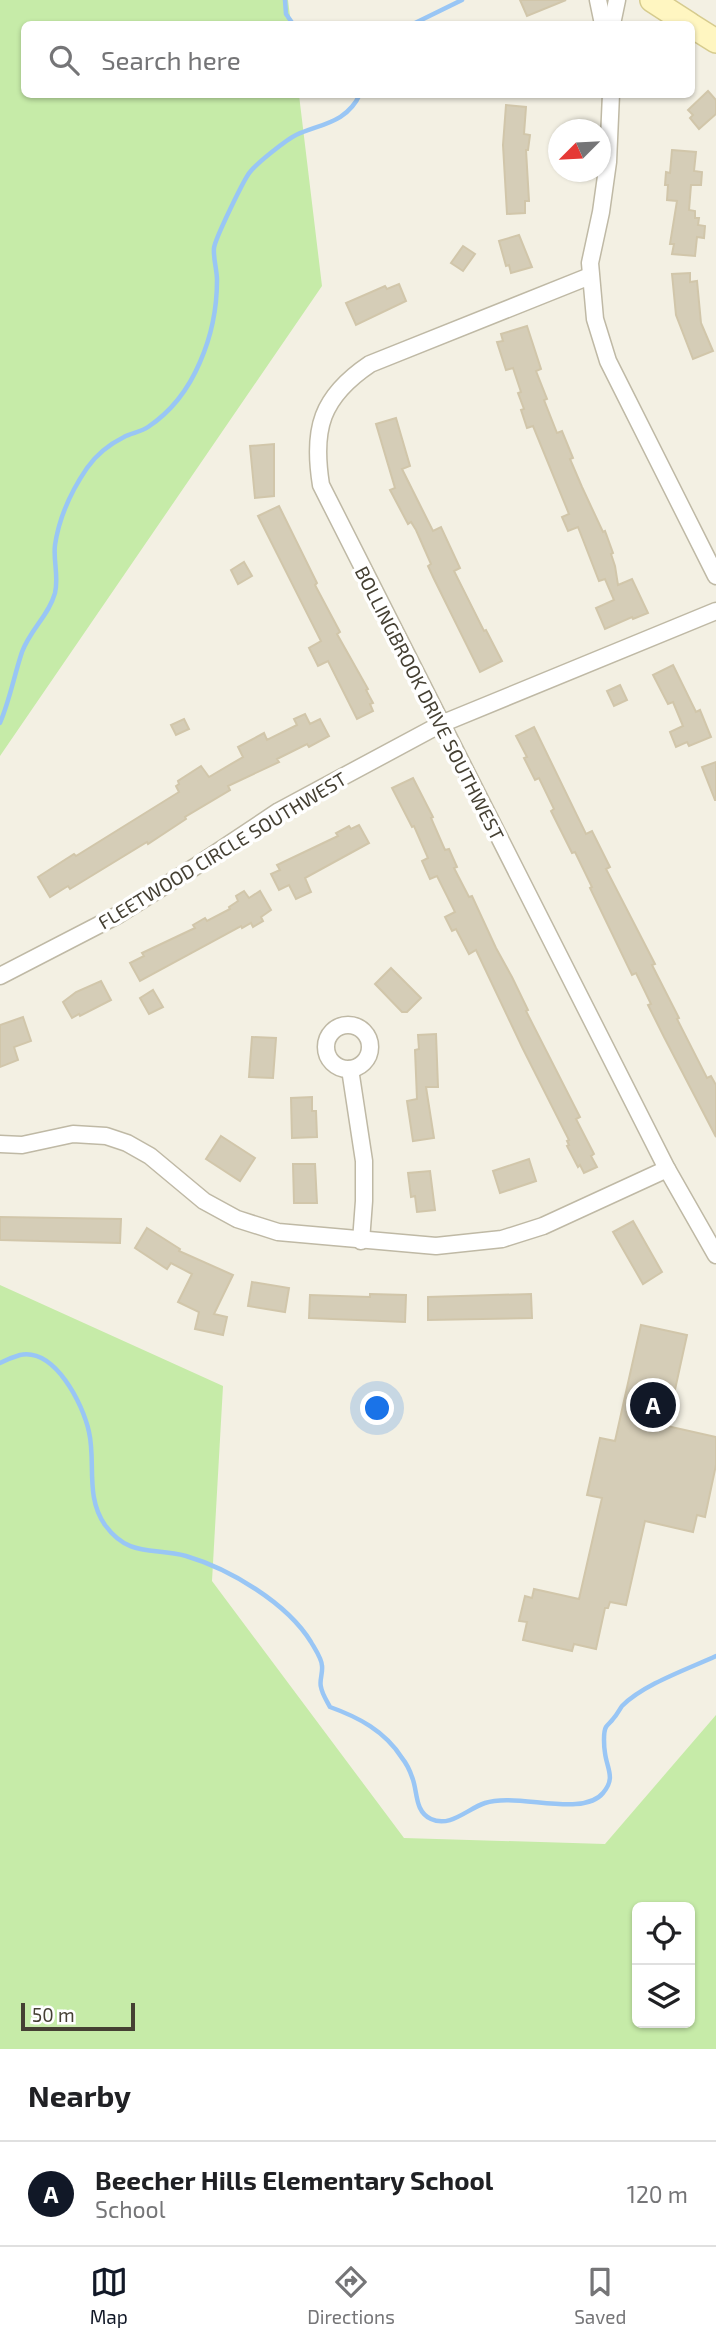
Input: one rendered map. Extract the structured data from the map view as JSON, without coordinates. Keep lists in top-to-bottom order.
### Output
{
  "streets": {
    "street": ["BOLLINGBROOK DRIVE SOUTHWEST", "FLEETWOOD CIRCLE SOUTHWEST"]
  },
  "crossings": [
    ["BOLLINGBROOK DRIVE SOUTHWEST", "FLEETWOOD CIRCLE SOUTHWEST"]
  ],
  "scale_bar": "50 m",
  "north": "bottom left",
  "page": {
    "search": "Search here",
    "pins": "A",
    "scale": "50 m",
    "heading": "Nearby",
    "list": [
      {
        "mark": "A",
        "name": "Beecher Hills Elementary School",
        "note": "School",
        "value": "120 m"
      }
    ],
    "nav": ["Map", "Directions", "Saved"]
  }
}
